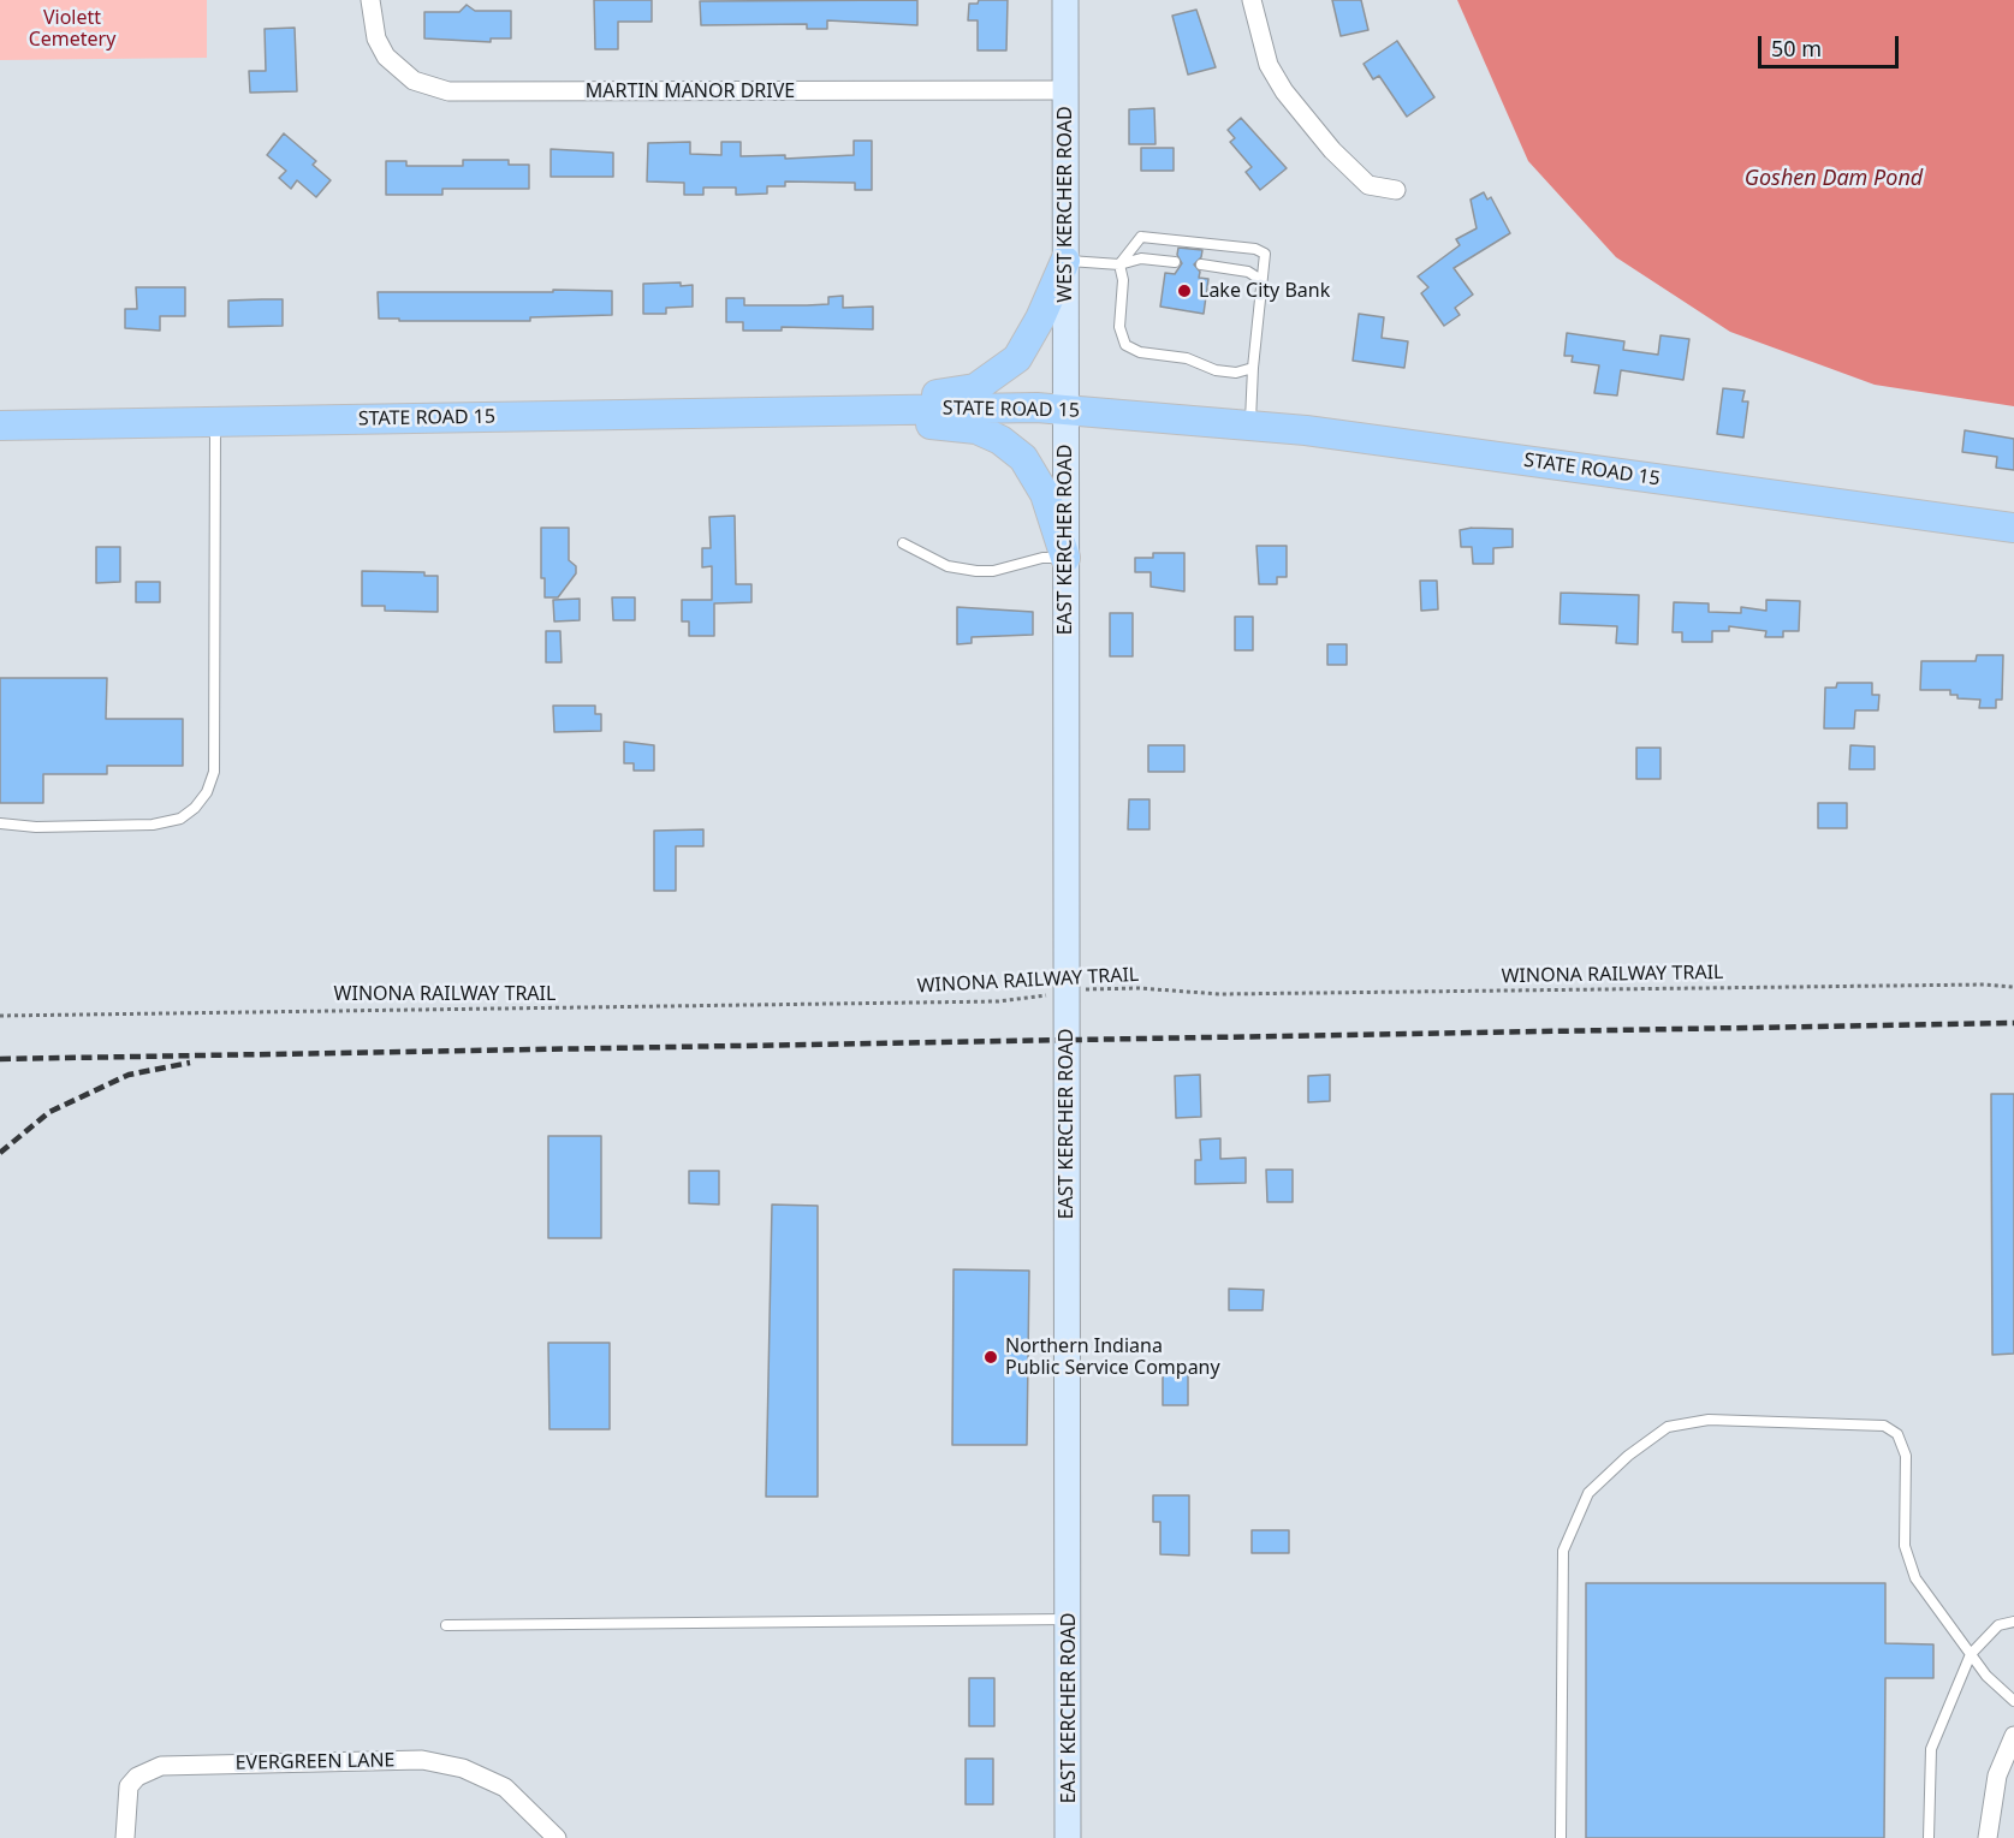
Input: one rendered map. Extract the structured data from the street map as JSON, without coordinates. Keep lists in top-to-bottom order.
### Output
{
  "streets": {
    "main road": ["WEST KERCHER ROAD", "STATE ROAD 15", "EAST KERCHER ROAD"],
    "street": ["MARTIN MANOR DRIVE", "EVERGREEN LANE"],
    "path": ["WINONA RAILWAY TRAIL"]
  },
  "crossings": [
    ["MARTIN MANOR DRIVE", "WEST KERCHER ROAD"],
    ["WEST KERCHER ROAD", "STATE ROAD 15"],
    ["WEST KERCHER ROAD", "EAST KERCHER ROAD"],
    ["STATE ROAD 15", "EAST KERCHER ROAD"],
    ["EAST KERCHER ROAD", "WINONA RAILWAY TRAIL"]
  ],
  "water": ["Goshen Dam Pond"],
  "parks": ["Violett Cemetery"],
  "places": ["Lake City Bank", "Northern Indiana Public Service Company"],
  "scale_bar": "50 m"
}
